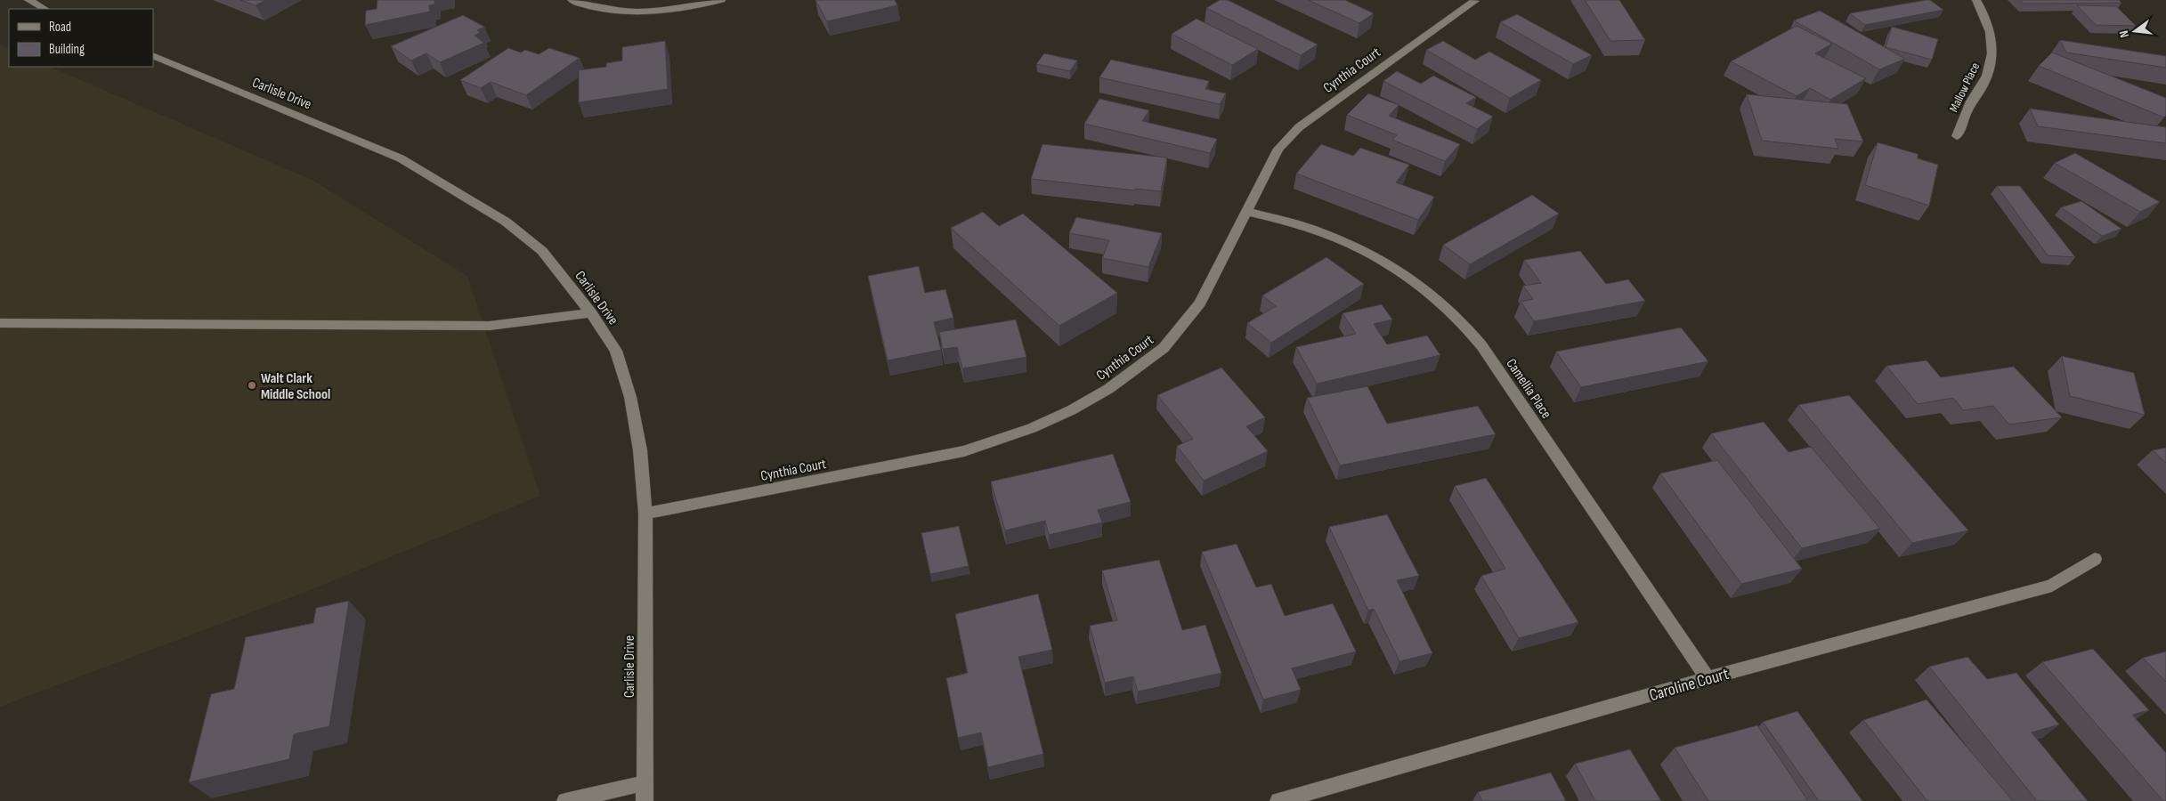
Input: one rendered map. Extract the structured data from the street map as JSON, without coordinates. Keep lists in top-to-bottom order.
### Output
{
  "streets": {
    "street": [
      "Cynthia Court",
      "Mallow Place",
      "Carlisle Drive",
      "Camellia Place",
      "Caroline Court"
    ]
  },
  "crossings": [
    ["Cynthia Court", "Carlisle Drive"],
    ["Cynthia Court", "Camellia Place"],
    ["Camellia Place", "Caroline Court"]
  ],
  "places": ["Walt Clark Middle School"],
  "legend": ["Road", "Building"],
  "north": "left"
}
